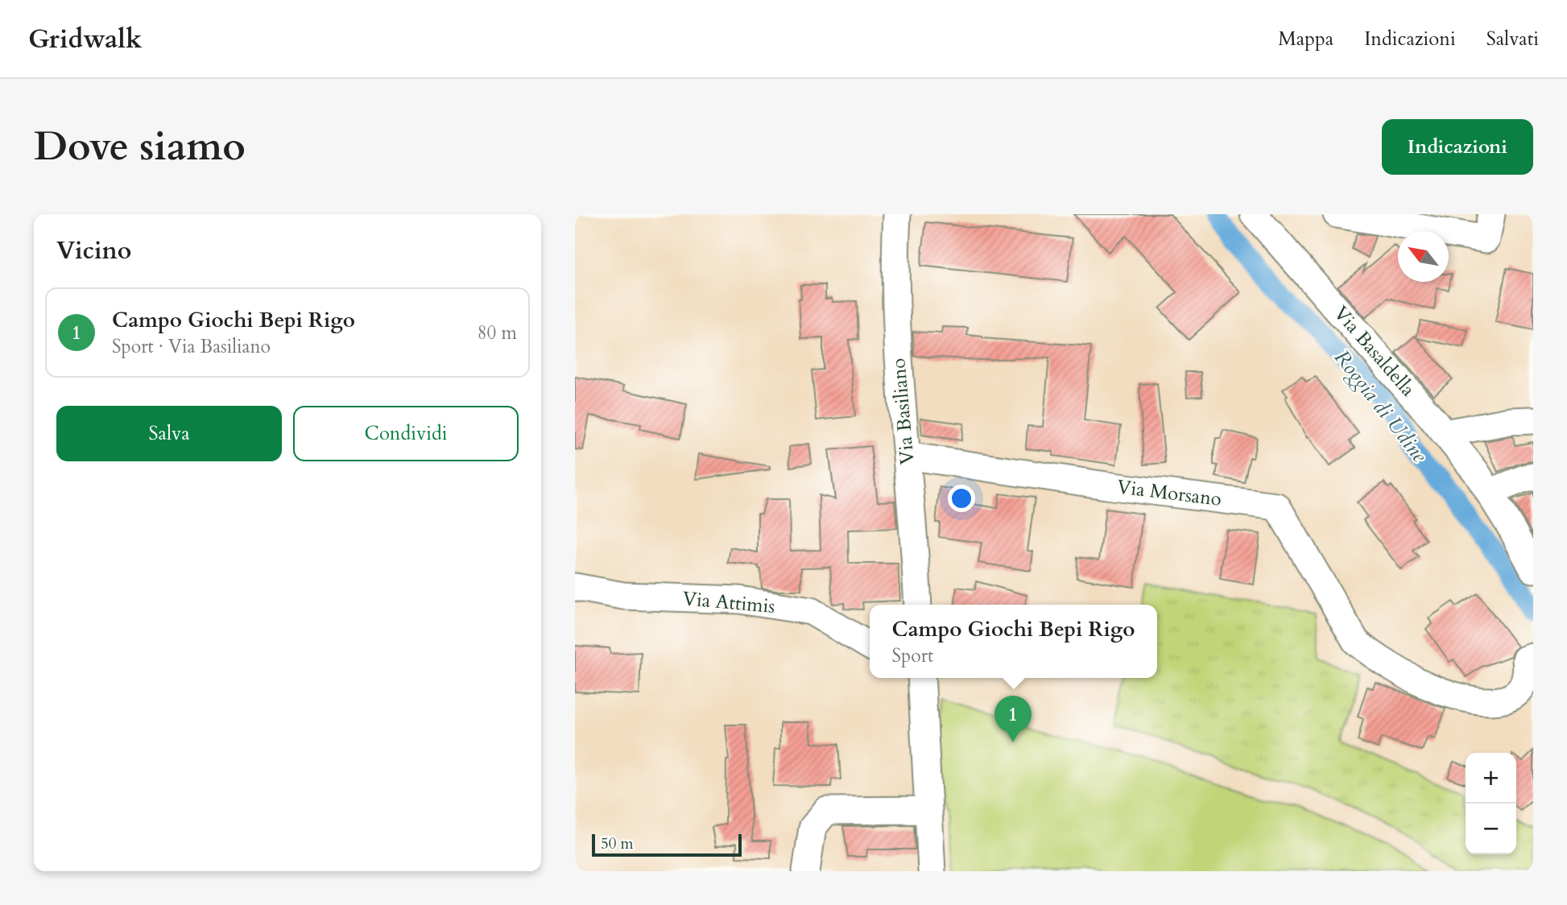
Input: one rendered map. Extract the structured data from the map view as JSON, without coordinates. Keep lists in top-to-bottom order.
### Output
{
  "streets": {
    "street": [
      "Via Basaldella",
      "Via Basiliano",
      "Via Morsano",
      "Via Attimis"
    ]
  },
  "crossings": [
    ["Via Basiliano", "Via Morsano"]
  ],
  "water": ["Roggia di Udine"],
  "scale_bar": "50 m",
  "north": "top left",
  "page": {
    "header": "Gridwalk",
    "nav": ["Mappa", "Indicazioni", "Salvati"],
    "buttons": [
      "Indicazioni",
      ["Salva", "Condividi"]
    ],
    "title": "Dove siamo",
    "heading": "Vicino",
    "list": [
      {
        "mark": "1",
        "name": "Campo Giochi Bepi Rigo",
        "note": "Sport · Via Basiliano",
        "value": "80 m"
      }
    ],
    "popup": ["Campo Giochi Bepi Rigo", "Sport"],
    "pins": "1",
    "map_buttons": ["+", "−"],
    "scale": "50 m"
  }
}
